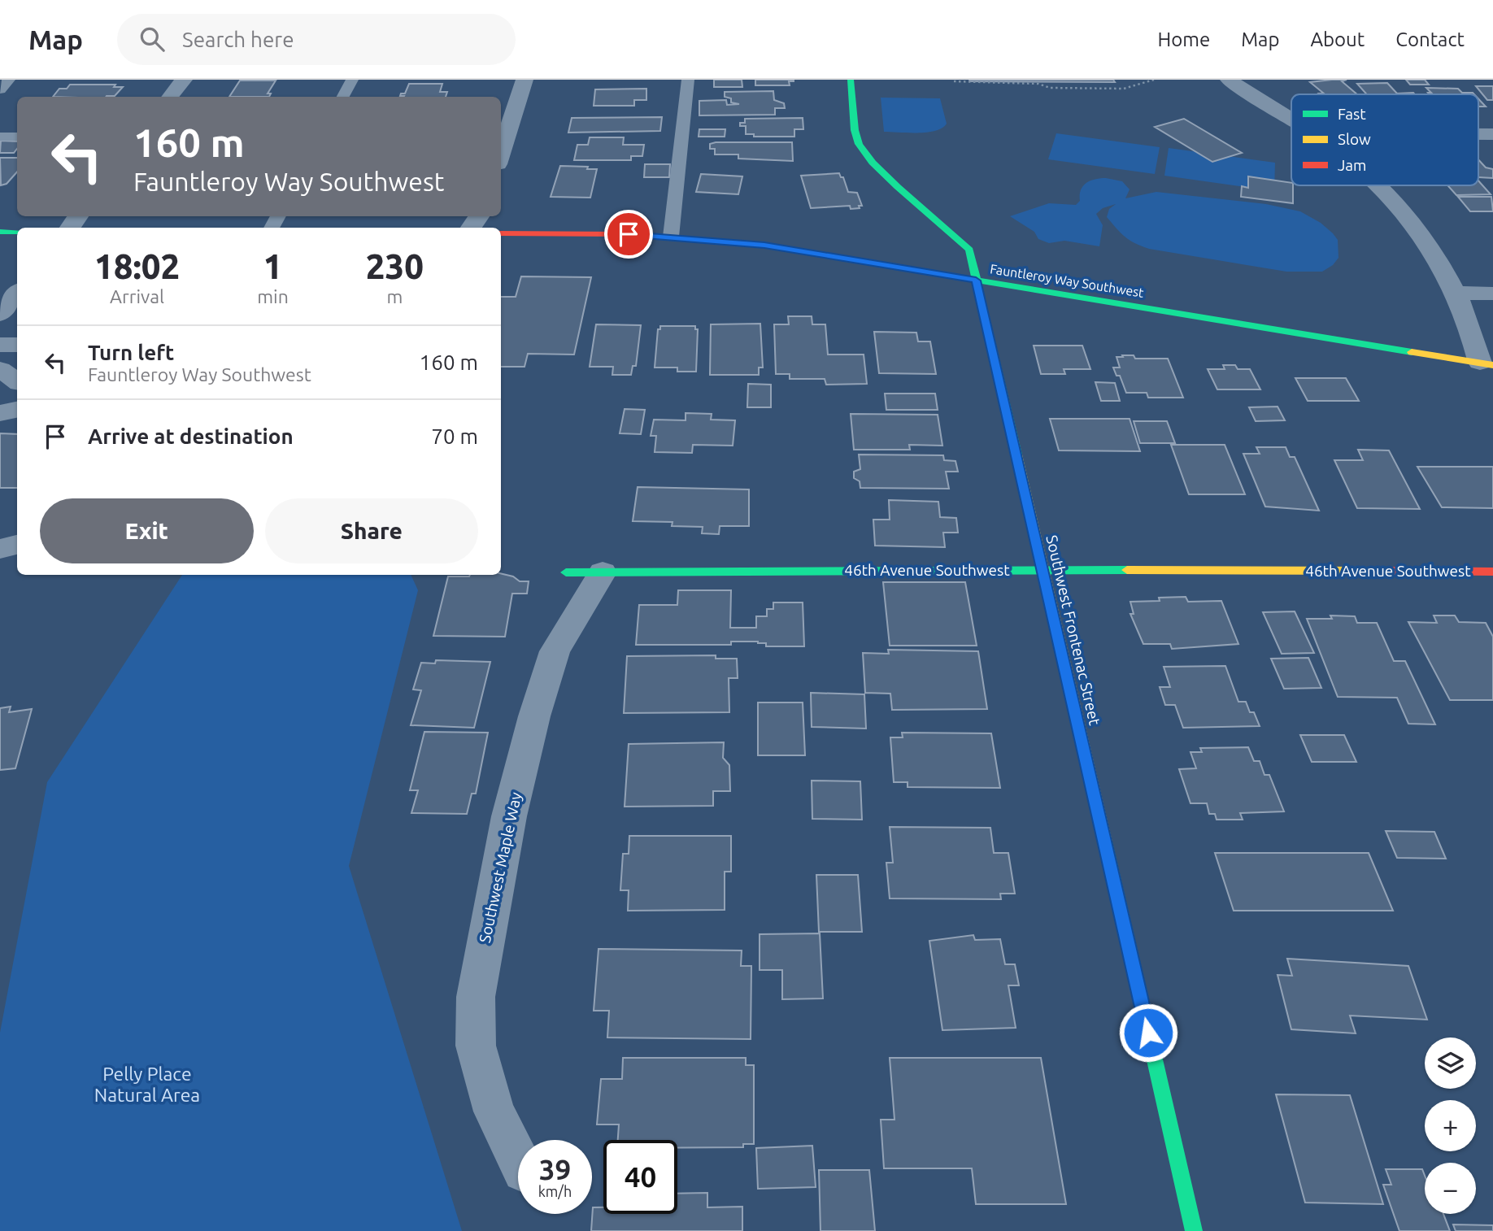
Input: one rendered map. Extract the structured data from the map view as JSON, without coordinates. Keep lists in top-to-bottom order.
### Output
{
  "streets": {
    "street": [
      "Fauntleroy Way Southwest",
      "46th Avenue Southwest",
      "Southwest Frontenac Street",
      "Southwest Maple Way"
    ]
  },
  "crossings": [
    ["Fauntleroy Way Southwest", "Southwest Frontenac Street"],
    ["46th Avenue Southwest", "Southwest Frontenac Street"],
    ["46th Avenue Southwest", "Southwest Maple Way"]
  ],
  "parks": ["Pelly Place Natural Area"],
  "legend": ["Fast", "Slow", "Jam"],
  "page": {
    "header": "Map",
    "search": "Search here",
    "nav": [
      "Home",
      "Map",
      "About",
      "Contact"
    ],
    "turn": ["160 m", "Fauntleroy Way Southwest"],
    "eta": [
      "18:02",
      "Arrival",
      "1",
      "min",
      "230",
      "m"
    ],
    "list": [
      {
        "name": "Turn left",
        "note": "Fauntleroy Way Southwest",
        "value": "160 m"
      },
      {
        "name": "Arrive at destination",
        "value": "70 m"
      }
    ],
    "buttons": ["Exit", "Share"],
    "map_buttons": ["+", "−"],
    "speed": "39 km/h",
    "limit": "40"
  }
}
